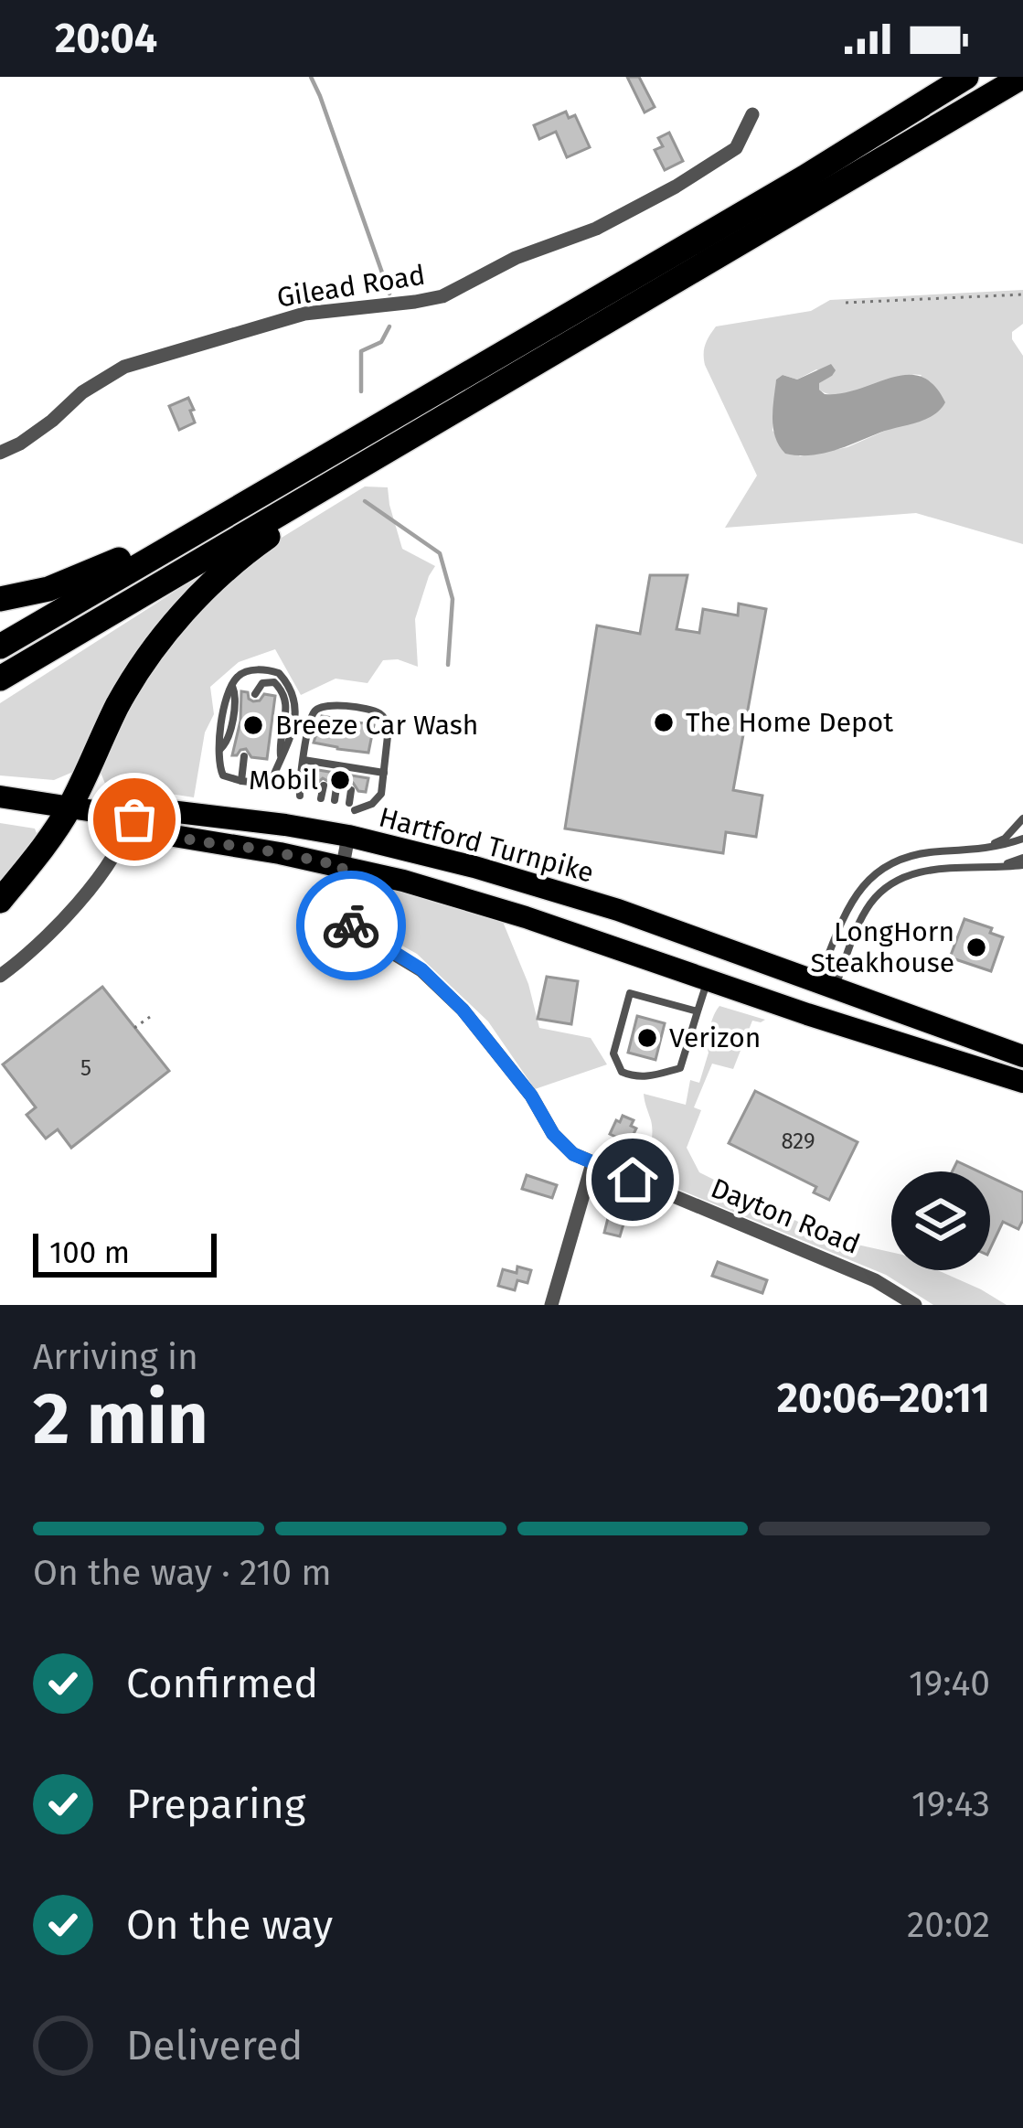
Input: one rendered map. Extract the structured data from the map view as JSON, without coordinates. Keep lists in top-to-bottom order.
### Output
{
  "streets": {
    "highway": ["Hartford Turnpike"],
    "street": ["Gilead Road", "Dayton Road"]
  },
  "places": [
    "The Home Depot",
    "Breeze Car Wash",
    "Mobil",
    "LongHorn Steakhouse",
    "Verizon"
  ],
  "house_numbers": ["5", "829"],
  "scale_bar": "100 m",
  "page": {
    "status": "20:04",
    "scale": "100 m",
    "heading": ["2 min", "Arriving in", "20:06–20:11"],
    "bar": "On the way · 210 m",
    "list": [
      ["Confirmed", "19:40"],
      ["Preparing", "19:43"],
      ["On the way", "20:02"],
      "Delivered"
    ]
  }
}
